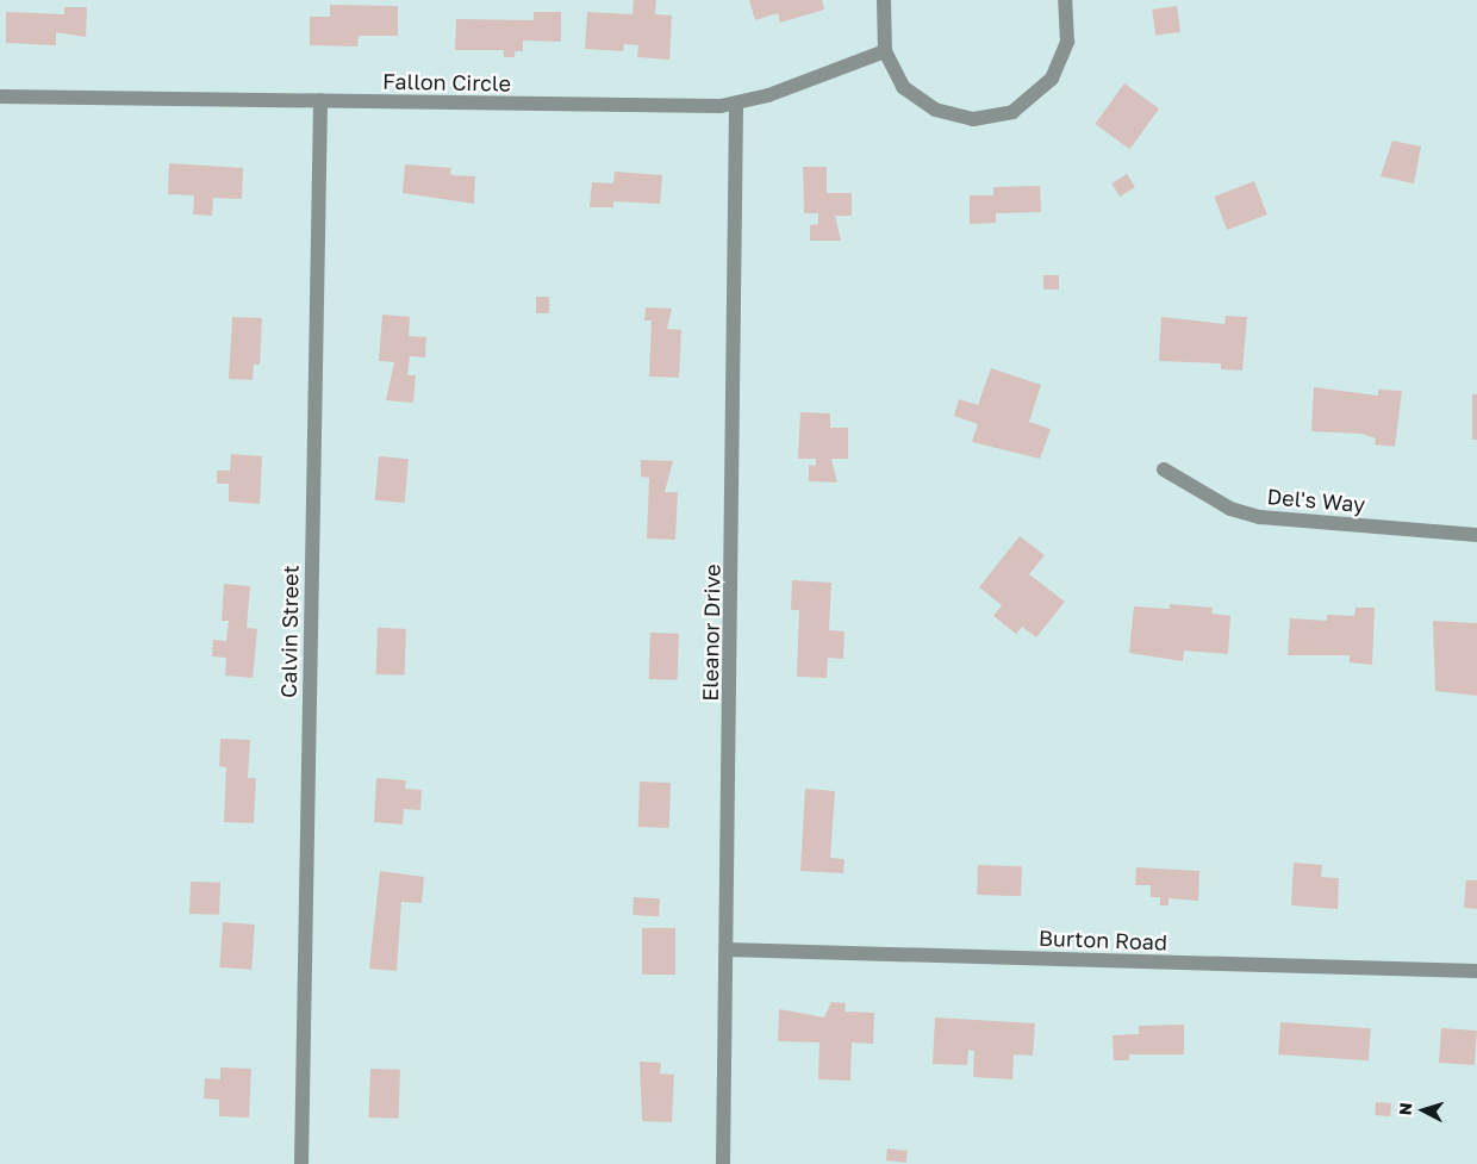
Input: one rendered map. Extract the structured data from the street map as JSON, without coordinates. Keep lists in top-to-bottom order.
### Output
{
  "streets": {
    "street": [
      "Fallon Circle",
      "Del's Way",
      "Calvin Street",
      "Eleanor Drive",
      "Burton Road"
    ]
  },
  "crossings": [
    ["Fallon Circle", "Calvin Street"],
    ["Fallon Circle", "Eleanor Drive"],
    ["Eleanor Drive", "Burton Road"]
  ],
  "north": "left"
}
